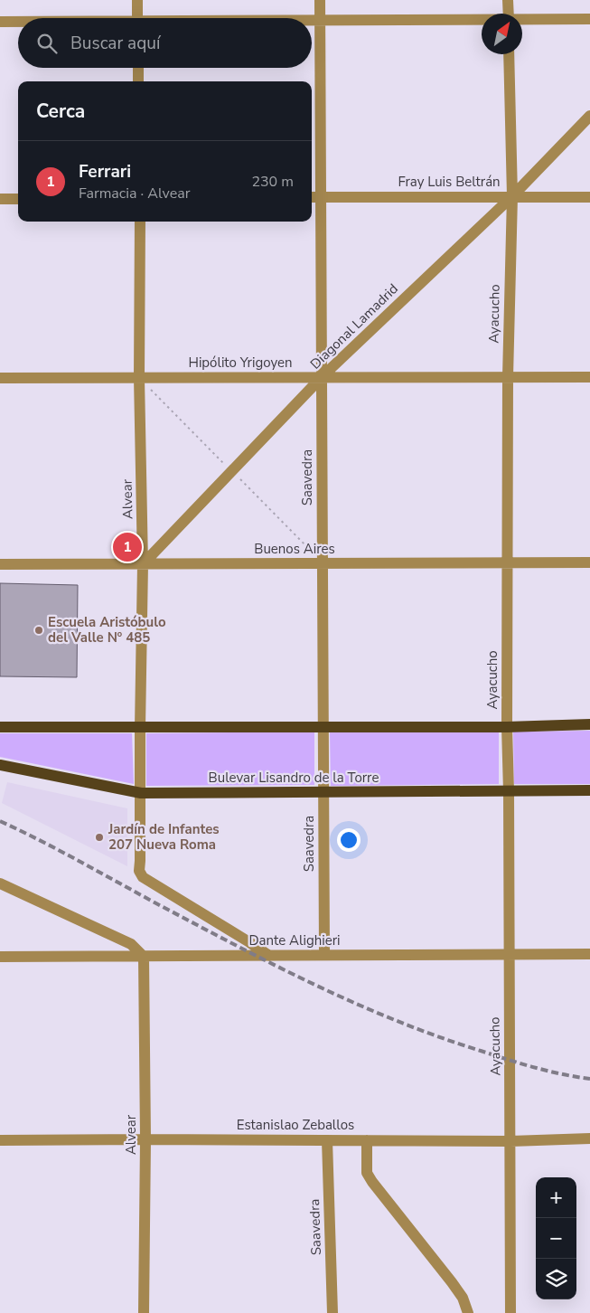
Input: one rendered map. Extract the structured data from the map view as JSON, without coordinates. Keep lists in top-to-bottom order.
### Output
{
  "streets": {
    "main road": ["Bulevar Lisandro de la Torre"],
    "street": [
      "Fray Luis Beltrán",
      "Ayacucho",
      "Diagonal Lamadrid",
      "Hipólito Yrigoyen",
      "Saavedra",
      "Alvear",
      "Buenos Aires",
      "Dante Alighieri",
      "Estanislao Zeballos"
    ]
  },
  "crossings": [
    ["Fray Luis Beltrán", "Ayacucho"],
    ["Fray Luis Beltrán", "Diagonal Lamadrid"],
    ["Fray Luis Beltrán", "Saavedra"],
    ["Ayacucho", "Diagonal Lamadrid"],
    ["Ayacucho", "Hipólito Yrigoyen"],
    ["Ayacucho", "Buenos Aires"],
    ["Ayacucho", "Bulevar Lisandro de la Torre"],
    ["Ayacucho", "Dante Alighieri"],
    ["Ayacucho", "Estanislao Zeballos"],
    ["Diagonal Lamadrid", "Hipólito Yrigoyen"],
    ["Diagonal Lamadrid", "Saavedra"],
    ["Diagonal Lamadrid", "Alvear"],
    ["Diagonal Lamadrid", "Buenos Aires"],
    ["Hipólito Yrigoyen", "Saavedra"],
    ["Hipólito Yrigoyen", "Alvear"],
    ["Saavedra", "Buenos Aires"],
    ["Saavedra", "Bulevar Lisandro de la Torre"],
    ["Saavedra", "Dante Alighieri"],
    ["Saavedra", "Estanislao Zeballos"],
    ["Alvear", "Buenos Aires"],
    ["Alvear", "Bulevar Lisandro de la Torre"],
    ["Alvear", "Dante Alighieri"],
    ["Alvear", "Estanislao Zeballos"]
  ],
  "places": ["Escuela Aristóbulo del Valle Nº 485", "Jardín de Infantes 207 Nueva Roma"],
  "north": "top right",
  "page": {
    "search": "Buscar aquí",
    "heading": "Cerca",
    "list": [
      {
        "mark": "1",
        "name": "Ferrari",
        "note": "Farmacia · Alvear",
        "value": "230 m"
      }
    ],
    "pins": "1",
    "map_buttons": ["+", "−"]
  }
}
